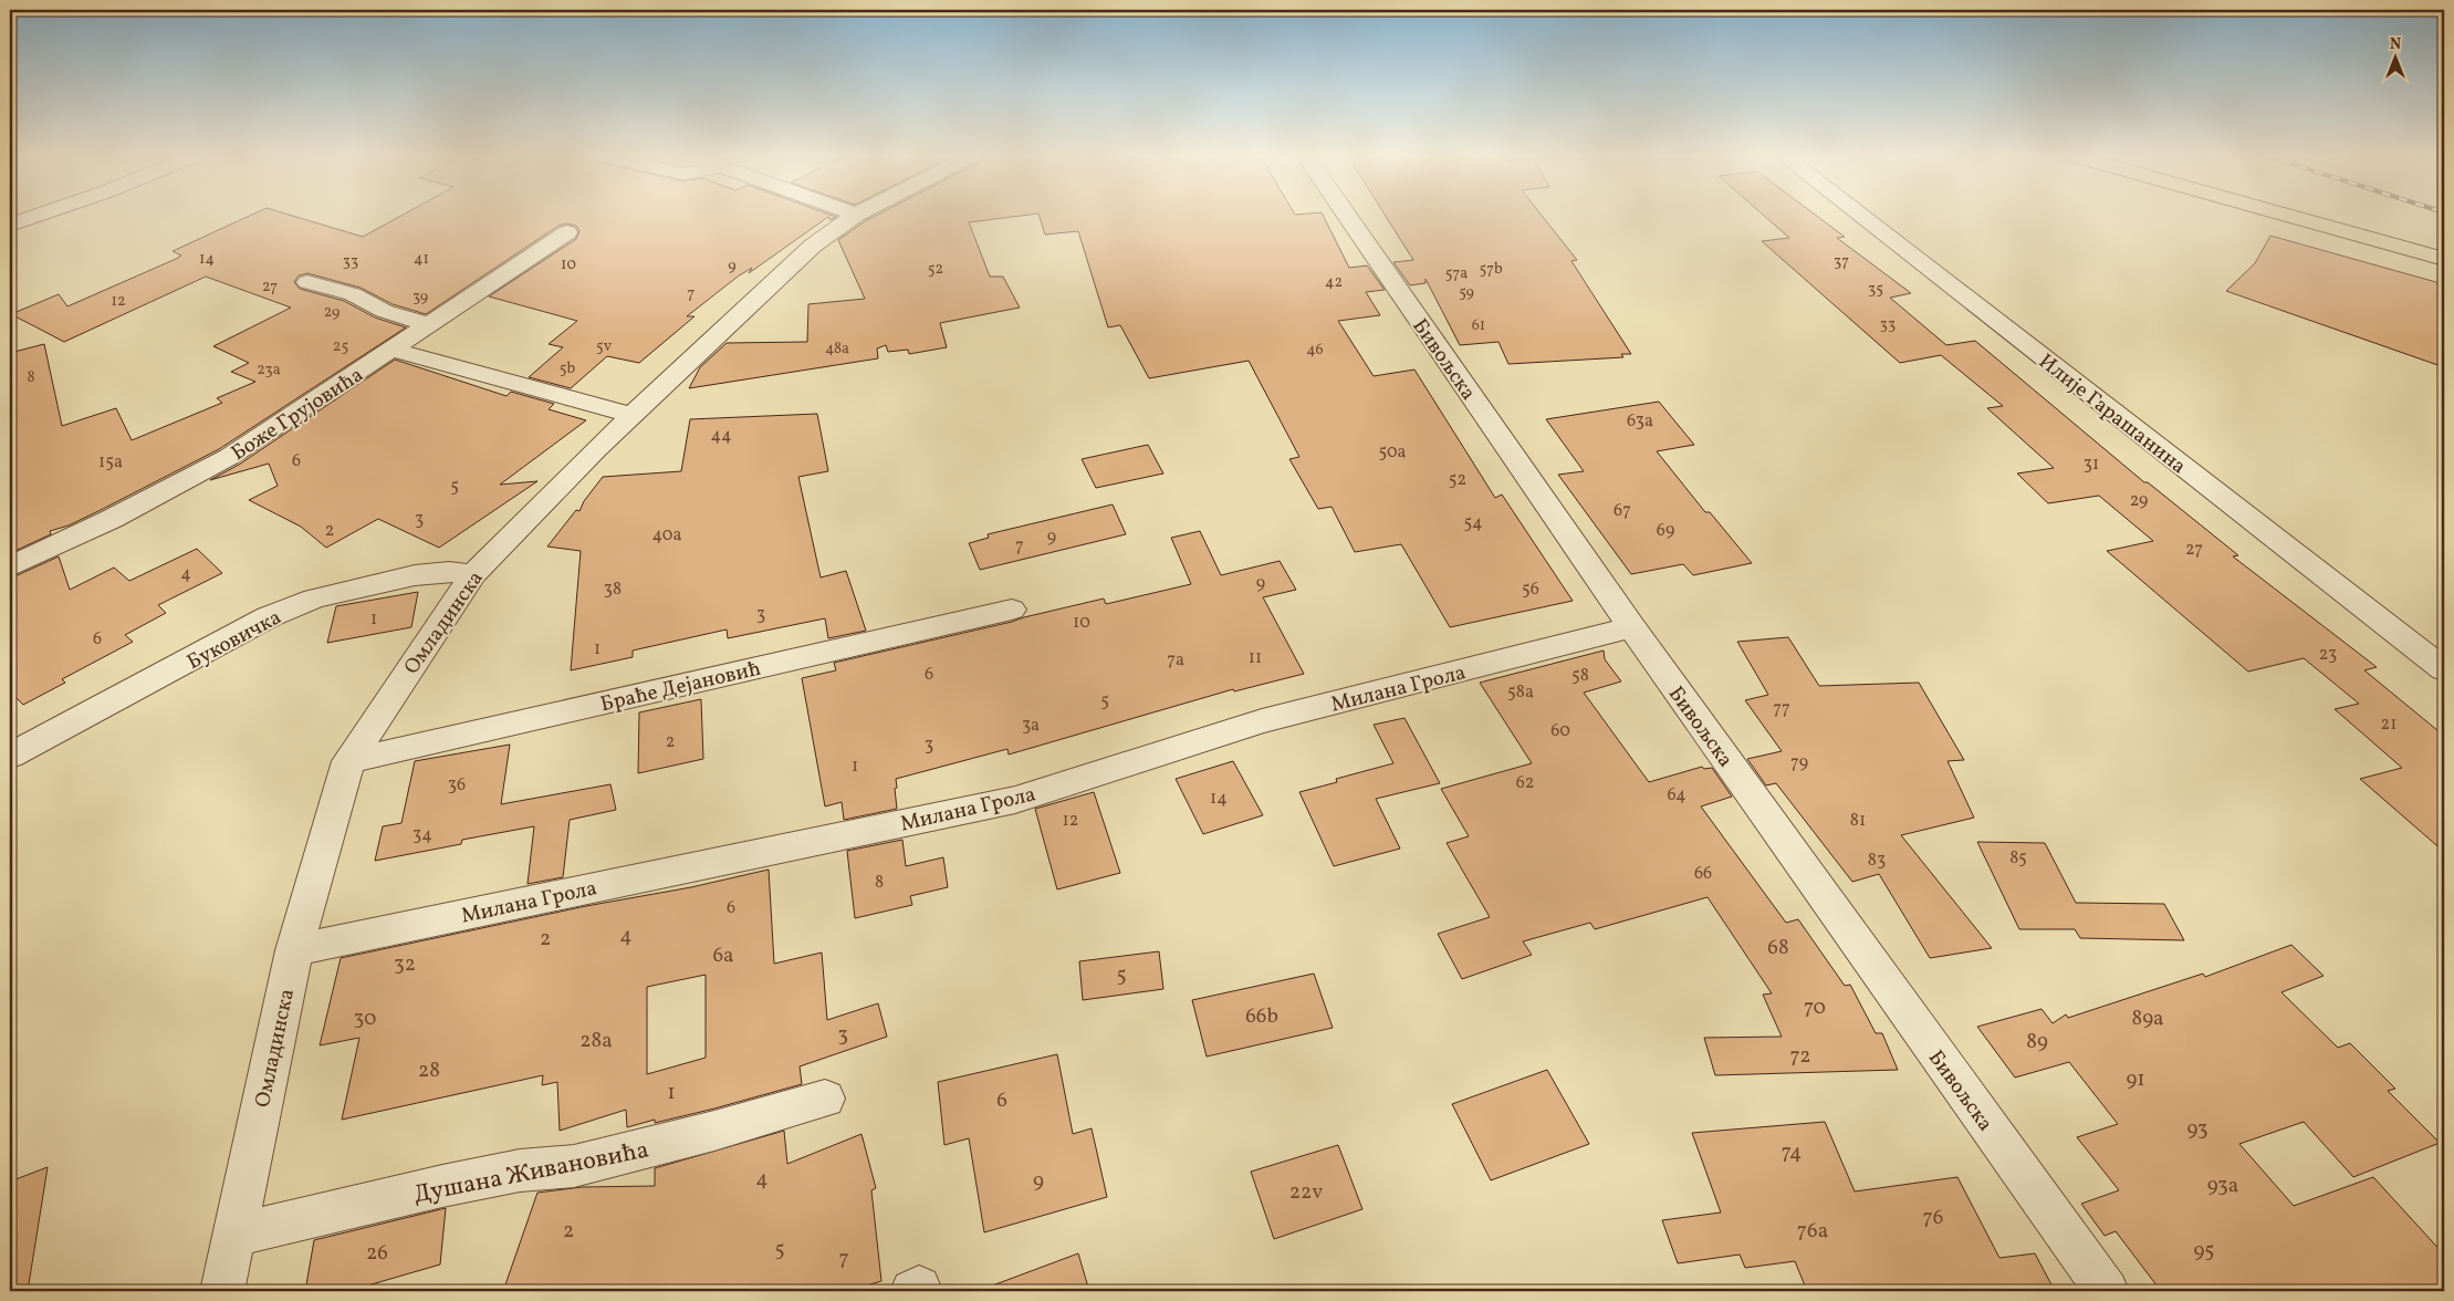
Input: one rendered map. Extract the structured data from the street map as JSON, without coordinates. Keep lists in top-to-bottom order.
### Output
{
  "streets": {
    "street": [
      "Бивољска",
      "Боже Грујовића",
      "Илије Гарашанина",
      "Омладинска",
      "Буковичка",
      "Браће Дејановић",
      "Милана Грола",
      "Душана Живановића"
    ]
  },
  "crossings": [
    ["Бивољска", "Милана Грола"],
    ["Омладинска", "Буковичка"],
    ["Омладинска", "Браће Дејановић"],
    ["Омладинска", "Милана Грола"],
    ["Омладинска", "Душана Живановића"]
  ],
  "house_numbers": [
    "14",
    "41",
    "33",
    "37",
    "10",
    "9",
    "52",
    "57b",
    "57a",
    "42",
    "27",
    "35",
    "59",
    "7",
    "39",
    "12",
    "29",
    "33",
    "61",
    "25",
    "5v",
    "48a",
    "46",
    "5b",
    "23a",
    "8",
    "63a",
    "44",
    "50a",
    "6",
    "15a",
    "31",
    "52",
    "5",
    "29",
    "67",
    "3",
    "54",
    "2",
    "69",
    "40a",
    "9",
    "7",
    "27",
    "4",
    "9",
    "38",
    "56",
    "3",
    "1",
    "10",
    "6",
    "1",
    "23",
    "11",
    "7a",
    "6",
    "58",
    "58a",
    "5",
    "77",
    "21",
    "3a",
    "60",
    "2",
    "3",
    "79",
    "1",
    "62",
    "36",
    "64",
    "14",
    "12",
    "81",
    "34",
    "85",
    "83",
    "66",
    "8",
    "6",
    "4",
    "2",
    "68",
    "6a",
    "32",
    "5",
    "70",
    "66b",
    "30",
    "89a",
    "3",
    "28a",
    "89",
    "72",
    "28",
    "91",
    "1",
    "6",
    "93",
    "74",
    "4",
    "9",
    "93a",
    "22v",
    "76",
    "2",
    "76a",
    "5",
    "95",
    "26",
    "7"
  ],
  "north": "top"
}
